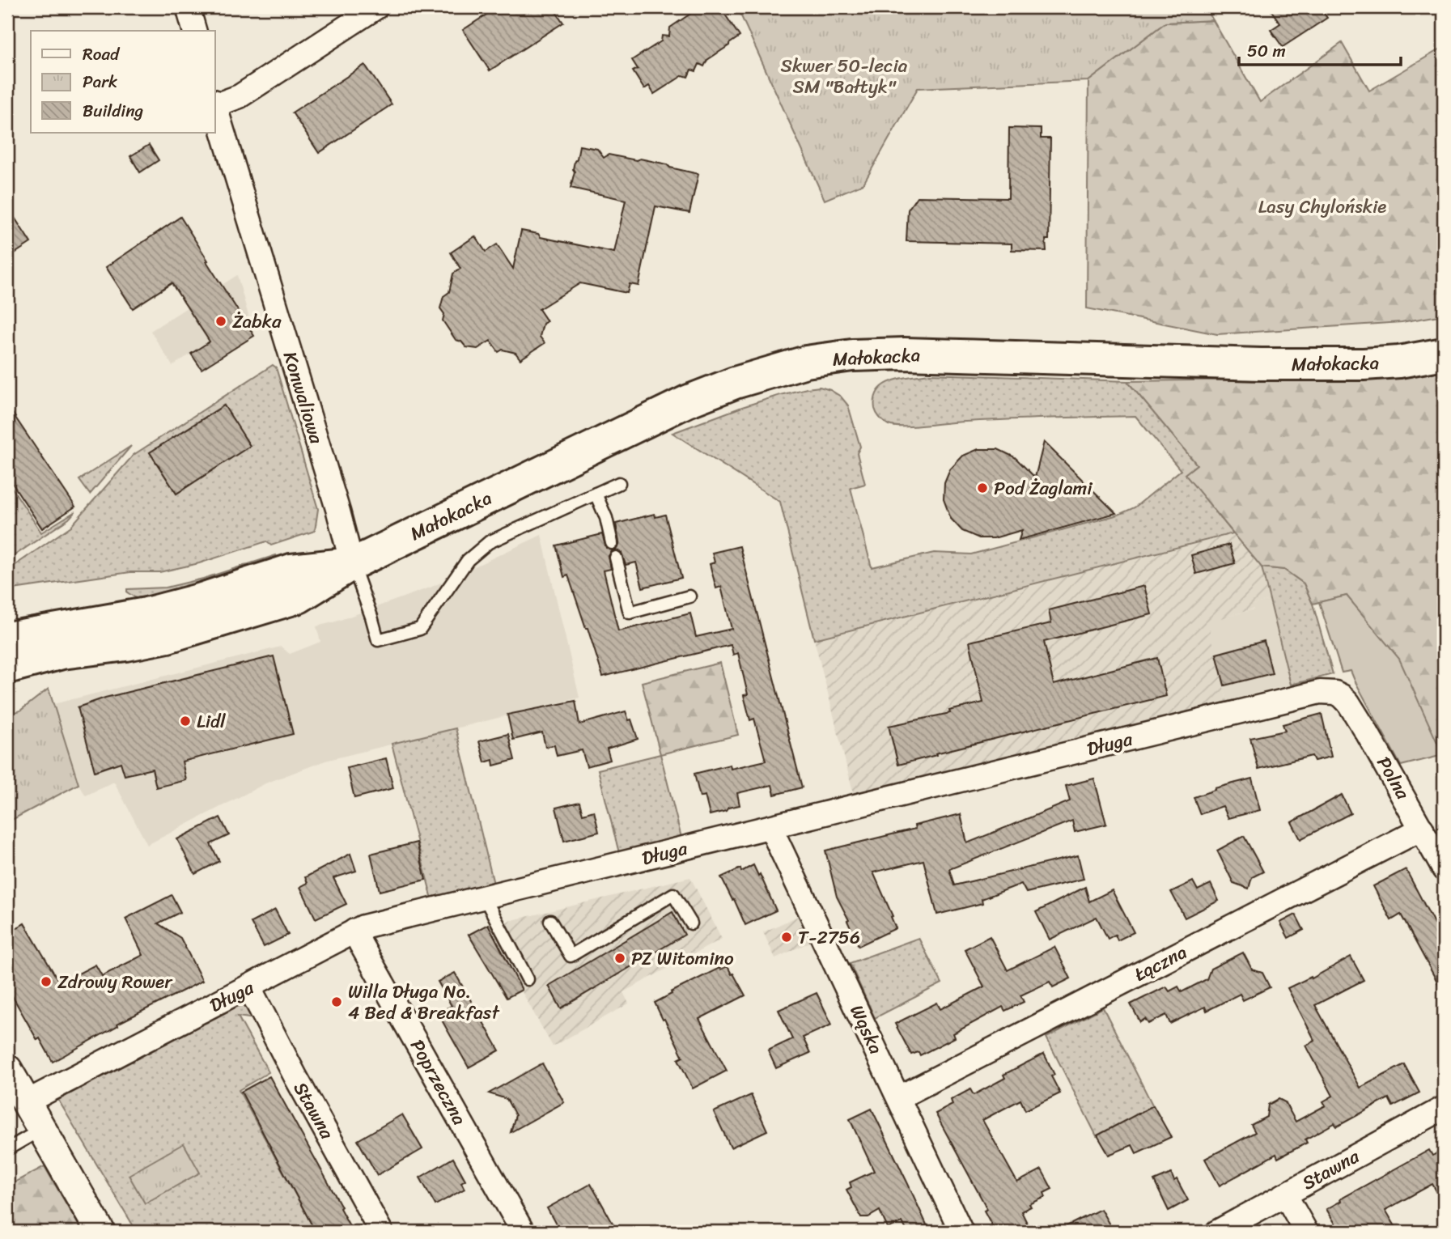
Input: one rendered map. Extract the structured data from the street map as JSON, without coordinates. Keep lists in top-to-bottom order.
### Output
{
  "streets": {
    "main road": ["Małokacka"],
    "street": [
      "Konwaliowa",
      "Długa",
      "Polna",
      "Łączna",
      "Wąska",
      "Poprzeczna",
      "Stawna"
    ]
  },
  "crossings": [
    ["Małokacka", "Konwaliowa"],
    ["Długa", "Polna"],
    ["Długa", "Wąska"],
    ["Długa", "Poprzeczna"],
    ["Długa", "Stawna"],
    ["Polna", "Łączna"],
    ["Łączna", "Wąska"]
  ],
  "parks": ["Skwer 50-lecia SM \"Bałtyk\"", "Lasy Chylońskie"],
  "places": [
    "Żabka",
    "Pod Żaglami",
    "Lidl",
    "T-2756",
    "PZ Witomino",
    "Zdrowy Rower",
    "Willa Długa No. 4 Bed & Breakfast"
  ],
  "legend": ["Road", "Park", "Building"],
  "scale_bar": "50 m"
}
